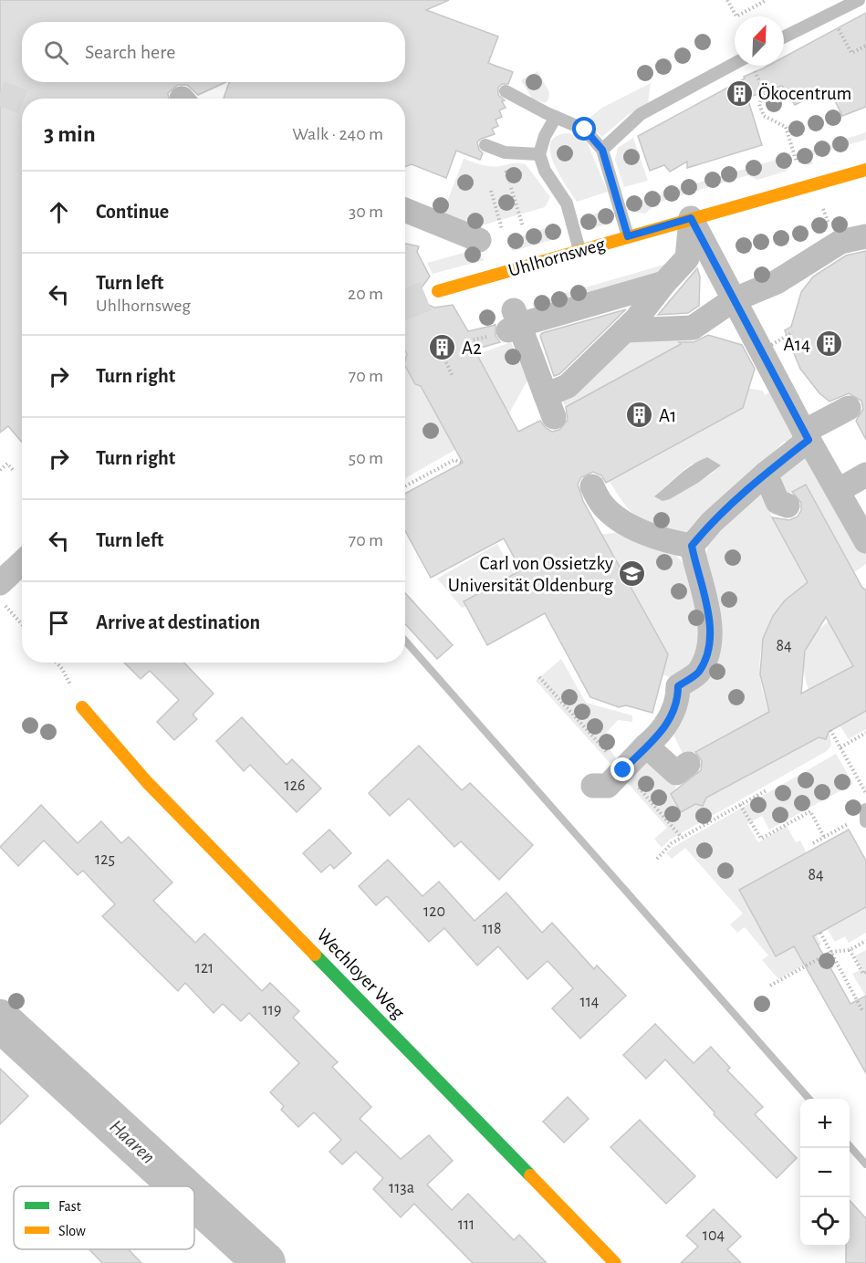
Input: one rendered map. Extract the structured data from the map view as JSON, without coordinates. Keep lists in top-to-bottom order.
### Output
{
  "streets": {
    "street": ["Uhlhornsweg", "Wechloyer Weg"]
  },
  "water": ["Haaren"],
  "places": {
    "building": [
      "Ökocentrum",
      "A14",
      "A2",
      "A1"
    ],
    "school or university": ["Carl von Ossietzky Universität Oldenburg"]
  },
  "house_numbers": [
    "84",
    "126",
    "125",
    "84",
    "120",
    "118",
    "121",
    "114",
    "119",
    "113a",
    "111",
    "104"
  ],
  "legend": ["Fast", "Slow"],
  "north": "top right",
  "page": {
    "search": "Search here",
    "heading": ["3 min", "Walk · 240 m"],
    "list": [
      ["Continue", "30 m"],
      ["Turn left", "Uhlhornsweg", "20 m"],
      ["Turn right", "70 m"],
      ["Turn right", "50 m"],
      ["Turn left", "70 m"],
      "Arrive at destination"
    ],
    "map_buttons": ["+", "−"]
  }
}
